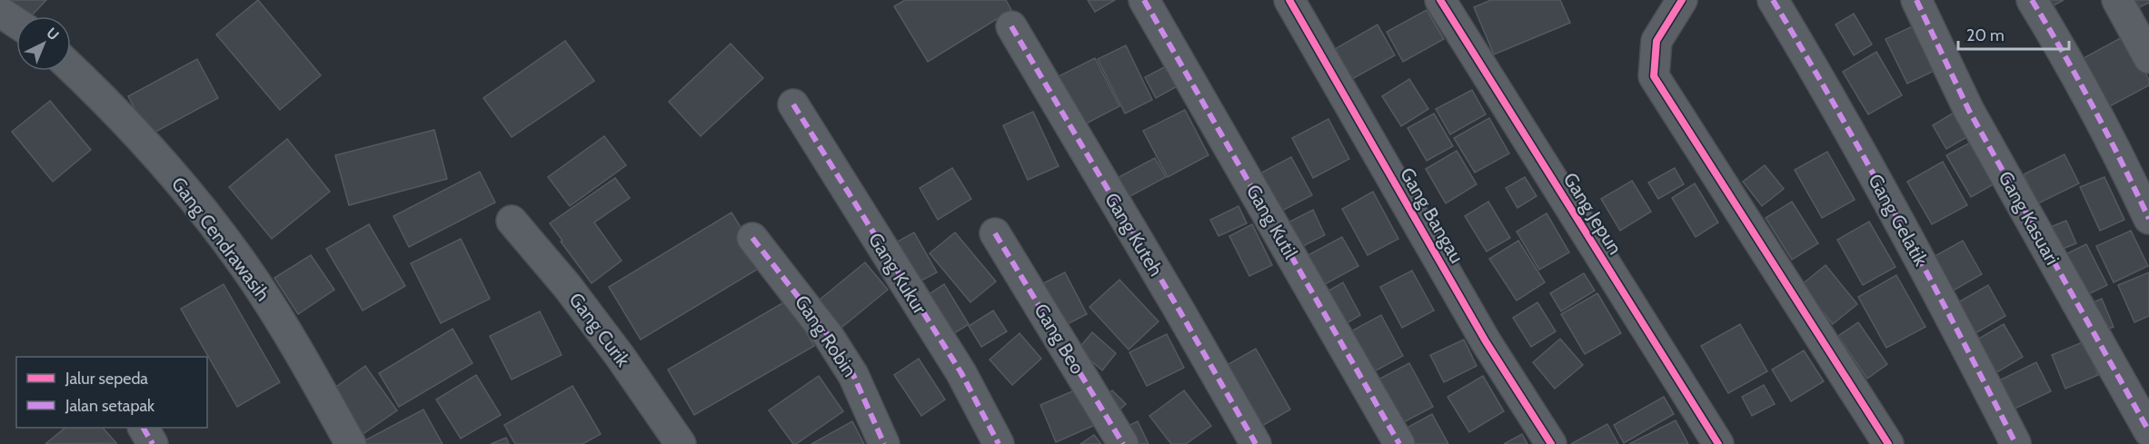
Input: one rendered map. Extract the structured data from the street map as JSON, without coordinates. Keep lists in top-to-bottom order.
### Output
{
  "streets": {
    "street": [
      "Gang Jepun",
      "Gang Bangau",
      "Gang Kasuari",
      "Gang Gelatik",
      "Gang Kutil",
      "Gang Kuteh",
      "Gang Cendrawasih",
      "Gang Kukur",
      "Gang Curik",
      "Gang Robin",
      "Gang Beo"
    ]
  },
  "legend": ["Jalur sepeda", "Jalan setapak"],
  "scale_bar": "20 m",
  "north": "top right"
}
